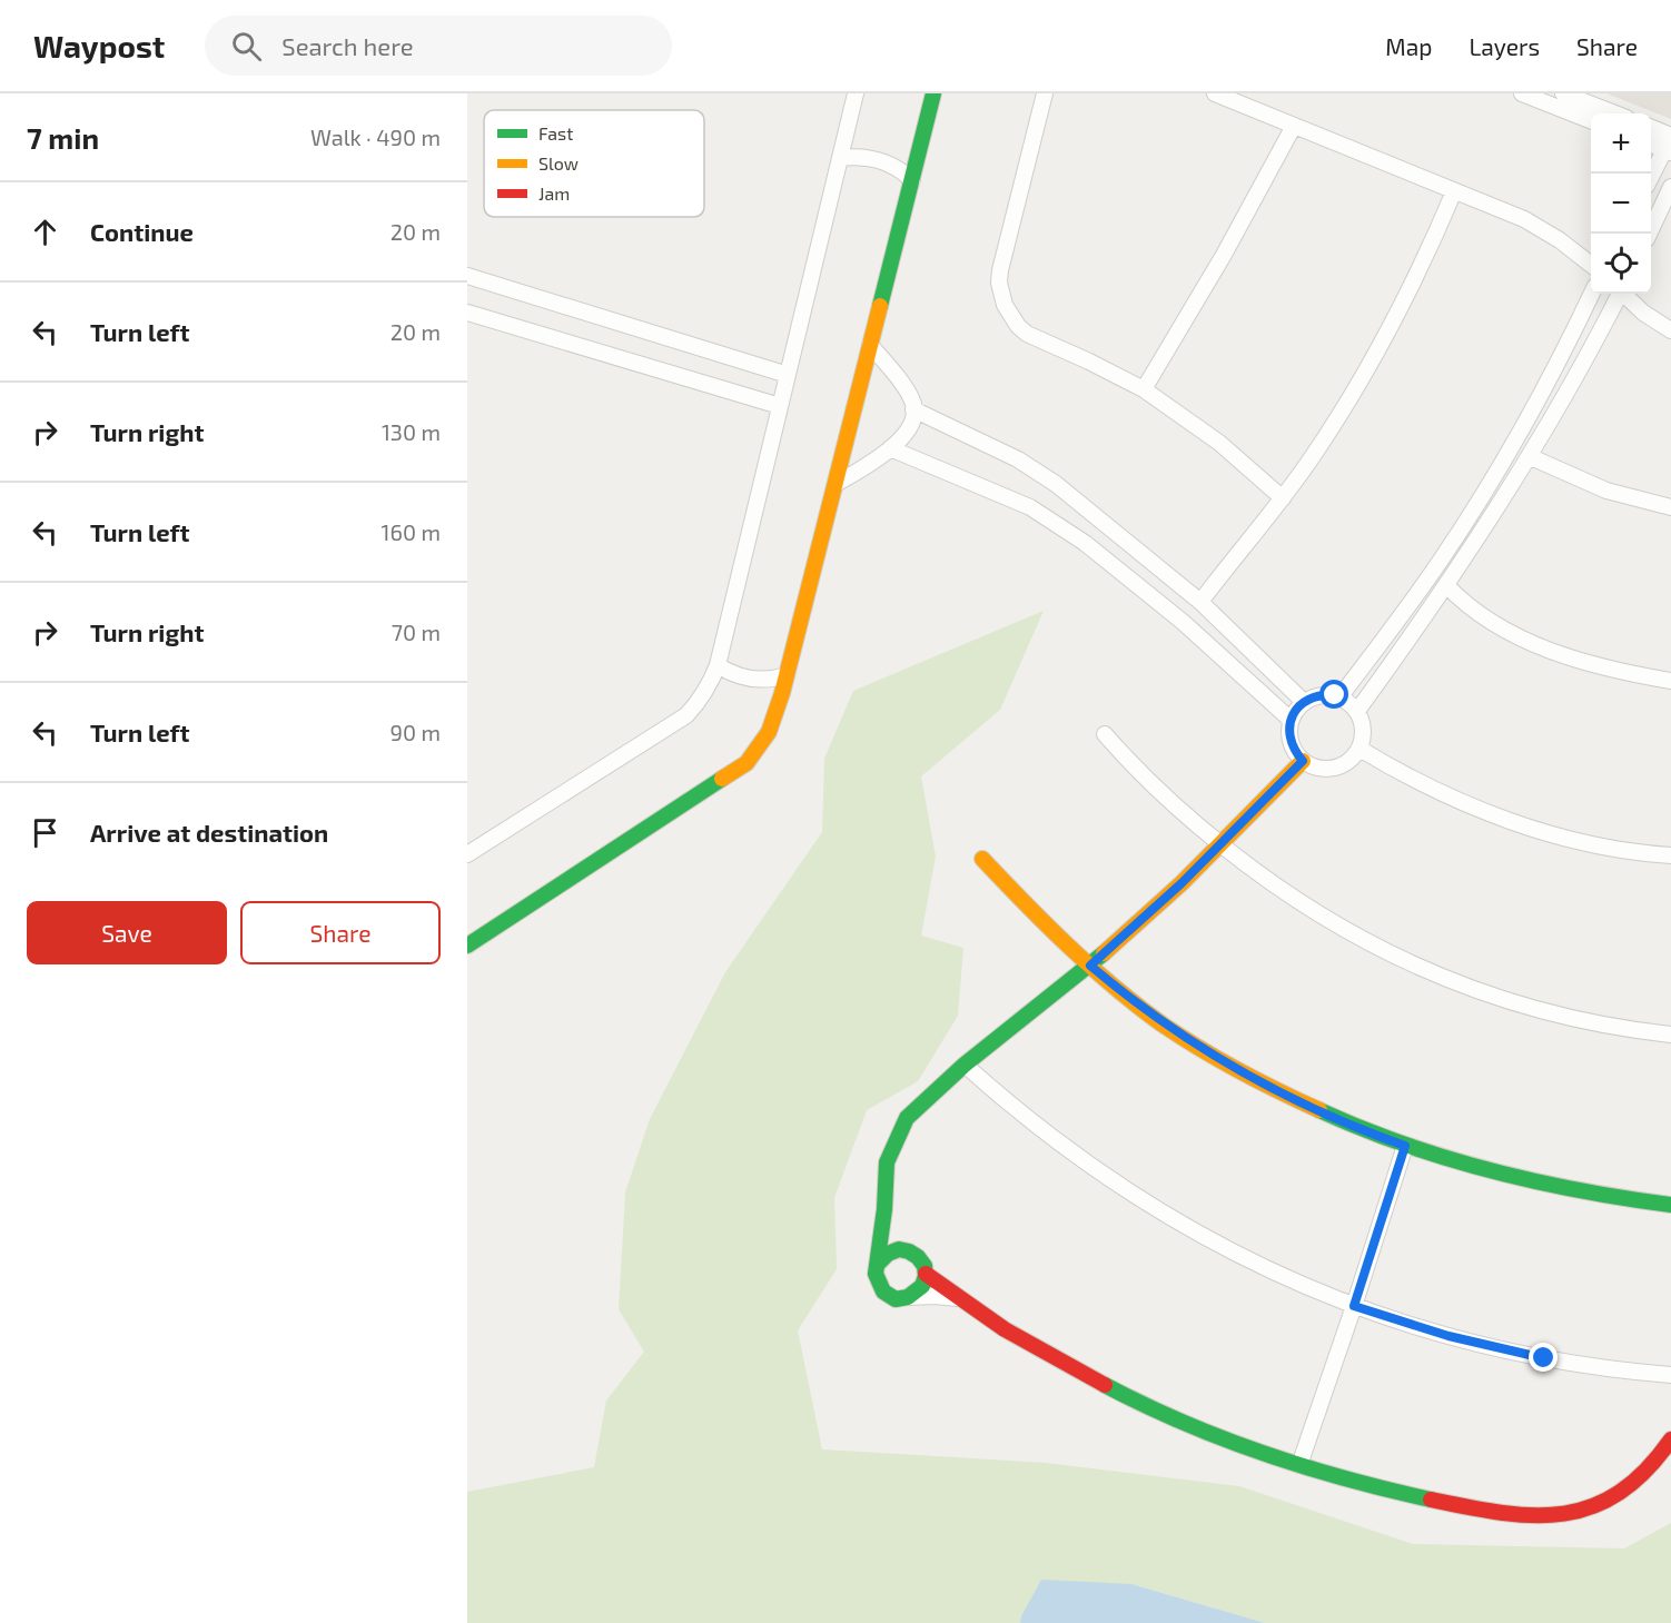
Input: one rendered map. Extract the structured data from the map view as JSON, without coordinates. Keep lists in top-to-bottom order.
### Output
{
  "legend": ["Fast", "Slow", "Jam"],
  "page": {
    "header": "Waypost",
    "search": "Search here",
    "nav": ["Map", "Layers", "Share"],
    "heading": ["7 min", "Walk · 490 m"],
    "map_buttons": ["+", "−"],
    "list": [
      ["Continue", "20 m"],
      ["Turn left", "20 m"],
      ["Turn right", "130 m"],
      ["Turn left", "160 m"],
      ["Turn right", "70 m"],
      ["Turn left", "90 m"],
      "Arrive at destination"
    ],
    "buttons": ["Save", "Share"]
  }
}
